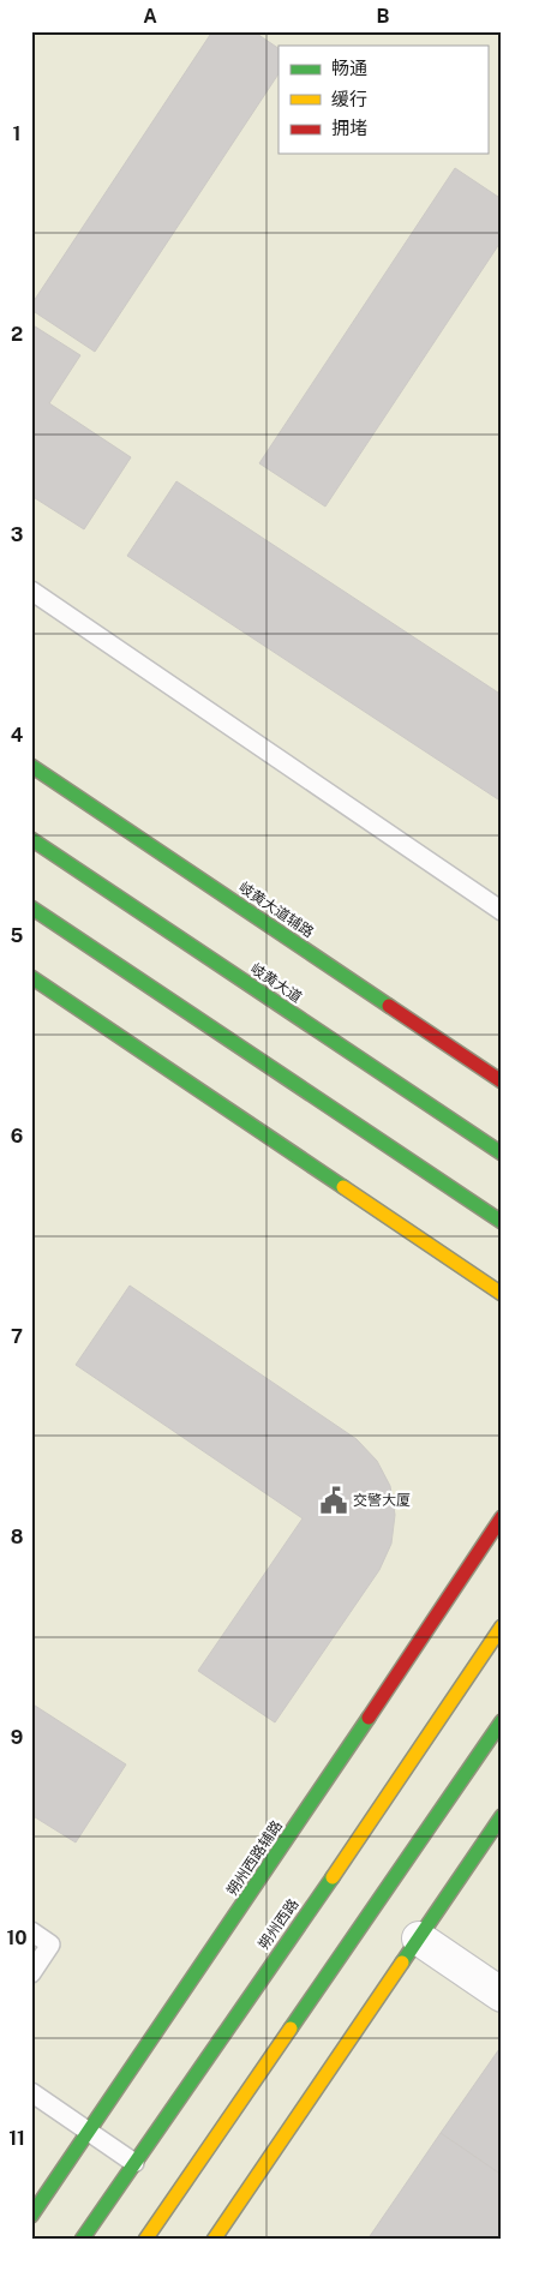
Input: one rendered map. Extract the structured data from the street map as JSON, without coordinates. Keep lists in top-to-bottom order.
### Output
{
  "streets": {
    "main road": [
      "岐黄大道辅路",
      "岐黄大道",
      "朔州西路辅路",
      "朔州西路"
    ]
  },
  "places": {
    "public building": ["交警大厦"]
  },
  "legend": ["畅通", "缓行", "拥堵"],
  "grid": {
    "columns": ["A", "B"],
    "rows": [
      "1",
      "2",
      "3",
      "4",
      "5",
      "6",
      "7",
      "8",
      "9",
      "10",
      "11"
    ]
  }
}
